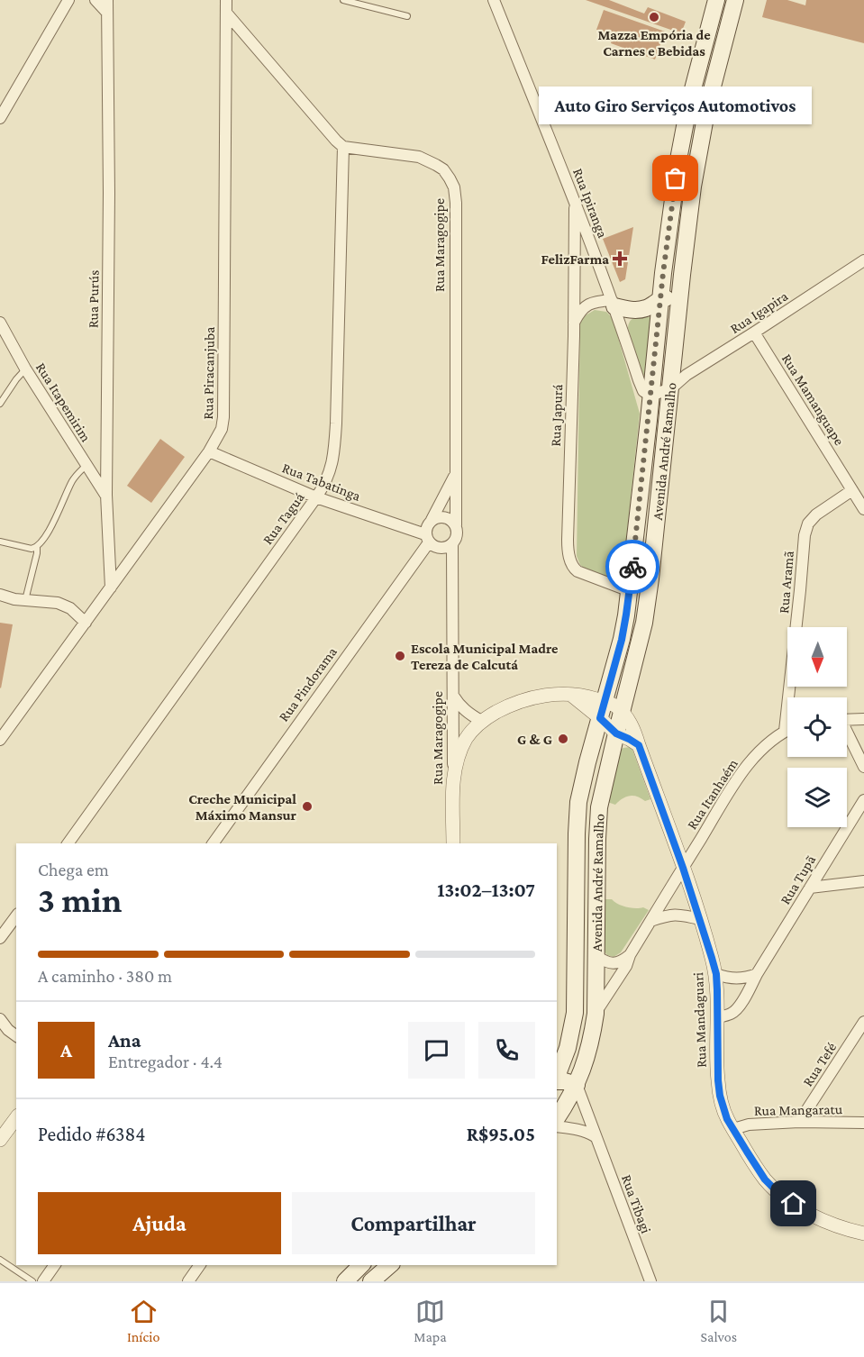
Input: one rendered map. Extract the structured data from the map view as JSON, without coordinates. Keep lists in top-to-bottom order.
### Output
{
  "streets": {
    "main road": ["Avenida André Ramalho"],
    "street": [
      "Rua Ipiranga",
      "Rua Maragogipe",
      "Rua Purús",
      "Rua Igapira",
      "Rua Piracanjuba",
      "Rua Mamanguape",
      "Rua Itapemirim",
      "Rua Japurá",
      "Rua Tabatinga",
      "Rua Taguá",
      "Rua Aramã",
      "Rua Pindorama",
      "Rua Itanhaém",
      "Rua Tupã",
      "Rua Mandaguari",
      "Rua Tefé",
      "Rua Mangaratu",
      "Rua Tibagi"
    ]
  },
  "crossings": [
    ["Rua Ipiranga", "Rua Japurá"],
    ["Rua Ipiranga", "Avenida André Ramalho"],
    ["Rua Maragogipe", "Rua Tabatinga"],
    ["Rua Maragogipe", "Rua Taguá"],
    ["Rua Maragogipe", "Rua Pindorama"],
    ["Rua Purús", "Rua Piracanjuba"],
    ["Rua Purús", "Rua Itapemirim"],
    ["Rua Igapira", "Rua Mamanguape"],
    ["Rua Igapira", "Avenida André Ramalho"],
    ["Rua Piracanjuba", "Rua Tabatinga"],
    ["Rua Mamanguape", "Rua Aramã"],
    ["Rua Japurá", "Avenida André Ramalho"],
    ["Avenida André Ramalho", "Rua Itanhaém"],
    ["Avenida André Ramalho", "Rua Mandaguari"],
    ["Avenida André Ramalho", "Rua Tibagi"],
    ["Rua Tabatinga", "Rua Taguá"],
    ["Rua Tabatinga", "Rua Pindorama"],
    ["Rua Aramã", "Rua Itanhaém"],
    ["Rua Itanhaém", "Rua Mandaguari"],
    ["Rua Tupã", "Rua Mandaguari"],
    ["Rua Mandaguari", "Rua Mangaratu"],
    ["Rua Tefé", "Rua Mangaratu"]
  ],
  "places": {
    "other": [
      "Mazza Empória de Carnes e Bebidas",
      "Auto Giro Serviços Automotivos",
      "Escola Municipal Madre Tereza de Calcutá",
      "G & G",
      "Creche Municipal Máximo Mansur"
    ],
    "health": ["FelizFarma"]
  },
  "north": "bottom",
  "page": {
    "bubble": "Auto Giro Serviços Automotivos",
    "heading": ["3 min", "Chega em", "13:02–13:07"],
    "panel": [
      "Ana",
      "Entregador · 4.4",
      "Pedido #6384",
      "R$95.05"
    ],
    "bar": "A caminho · 380 m",
    "round": "A",
    "buttons": ["Ajuda", "Compartilhar"],
    "tabs": ["Início", "Mapa", "Salvos"]
  }
}
